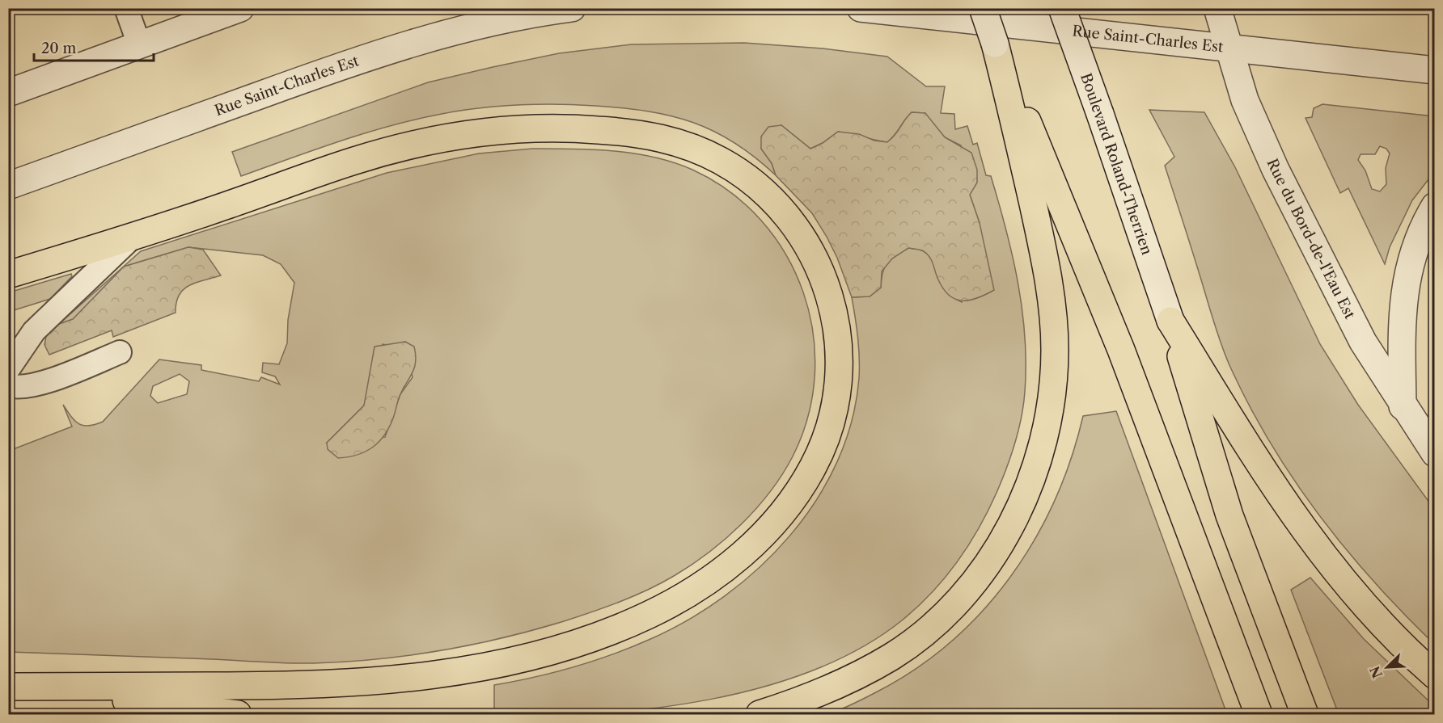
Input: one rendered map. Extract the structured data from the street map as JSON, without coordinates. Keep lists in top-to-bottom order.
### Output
{
  "streets": {
    "street": ["Rue Saint-Charles Est", "Boulevard Roland-Therrien", "Rue du Bord-de-l'Eau Est"]
  },
  "crossings": [
    ["Rue Saint-Charles Est", "Rue du Bord-de-l'Eau Est"]
  ],
  "scale_bar": "20 m",
  "north": "bottom left"
}
